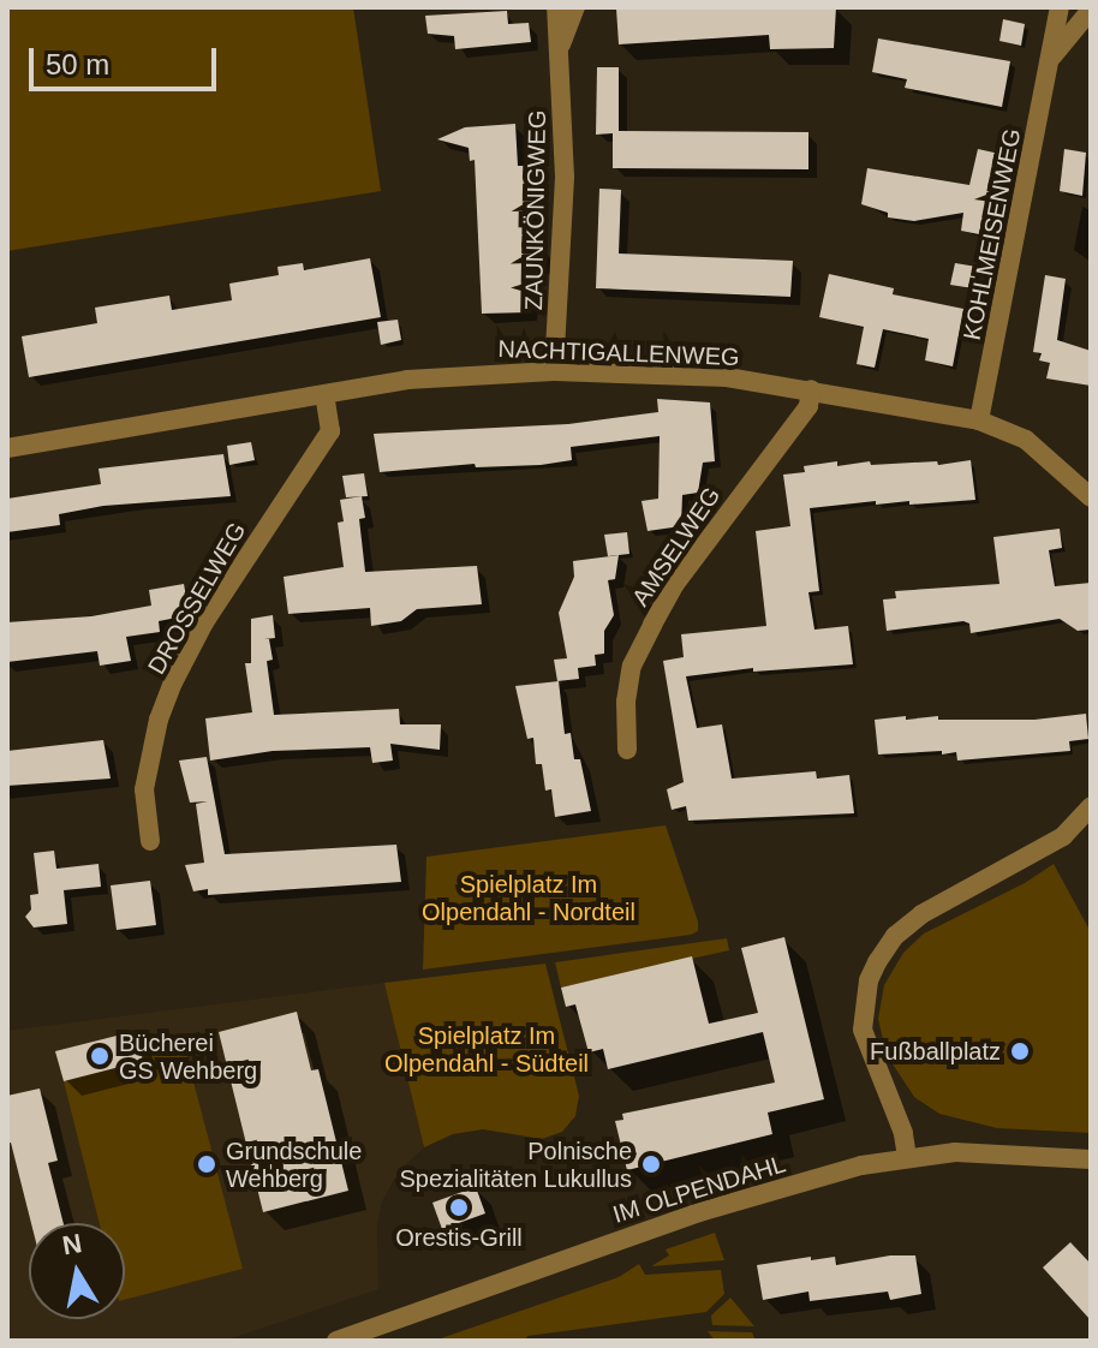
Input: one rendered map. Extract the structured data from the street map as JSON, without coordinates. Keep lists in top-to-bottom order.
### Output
{
  "streets": {
    "street": [
      "ZAUNKÖNIGWEG",
      "KOHLMEISENWEG",
      "NACHTIGALLENWEG",
      "AMSELWEG",
      "DROSSELWEG",
      "IM OLPENDAHL"
    ]
  },
  "crossings": [
    ["ZAUNKÖNIGWEG", "NACHTIGALLENWEG"],
    ["KOHLMEISENWEG", "NACHTIGALLENWEG"],
    ["NACHTIGALLENWEG", "AMSELWEG"],
    ["NACHTIGALLENWEG", "DROSSELWEG"]
  ],
  "parks": ["Spielplatz Im Olpendahl - Nordteil", "Spielplatz Im Olpendahl - Südteil"],
  "places": [
    "Fußballplatz",
    "Bücherei GS Wehberg",
    "Grundschule Wehberg",
    "Polnische Spezialitäten Lukullus",
    "Orestis-Grill"
  ],
  "scale_bar": "50 m",
  "north": "top"
}
